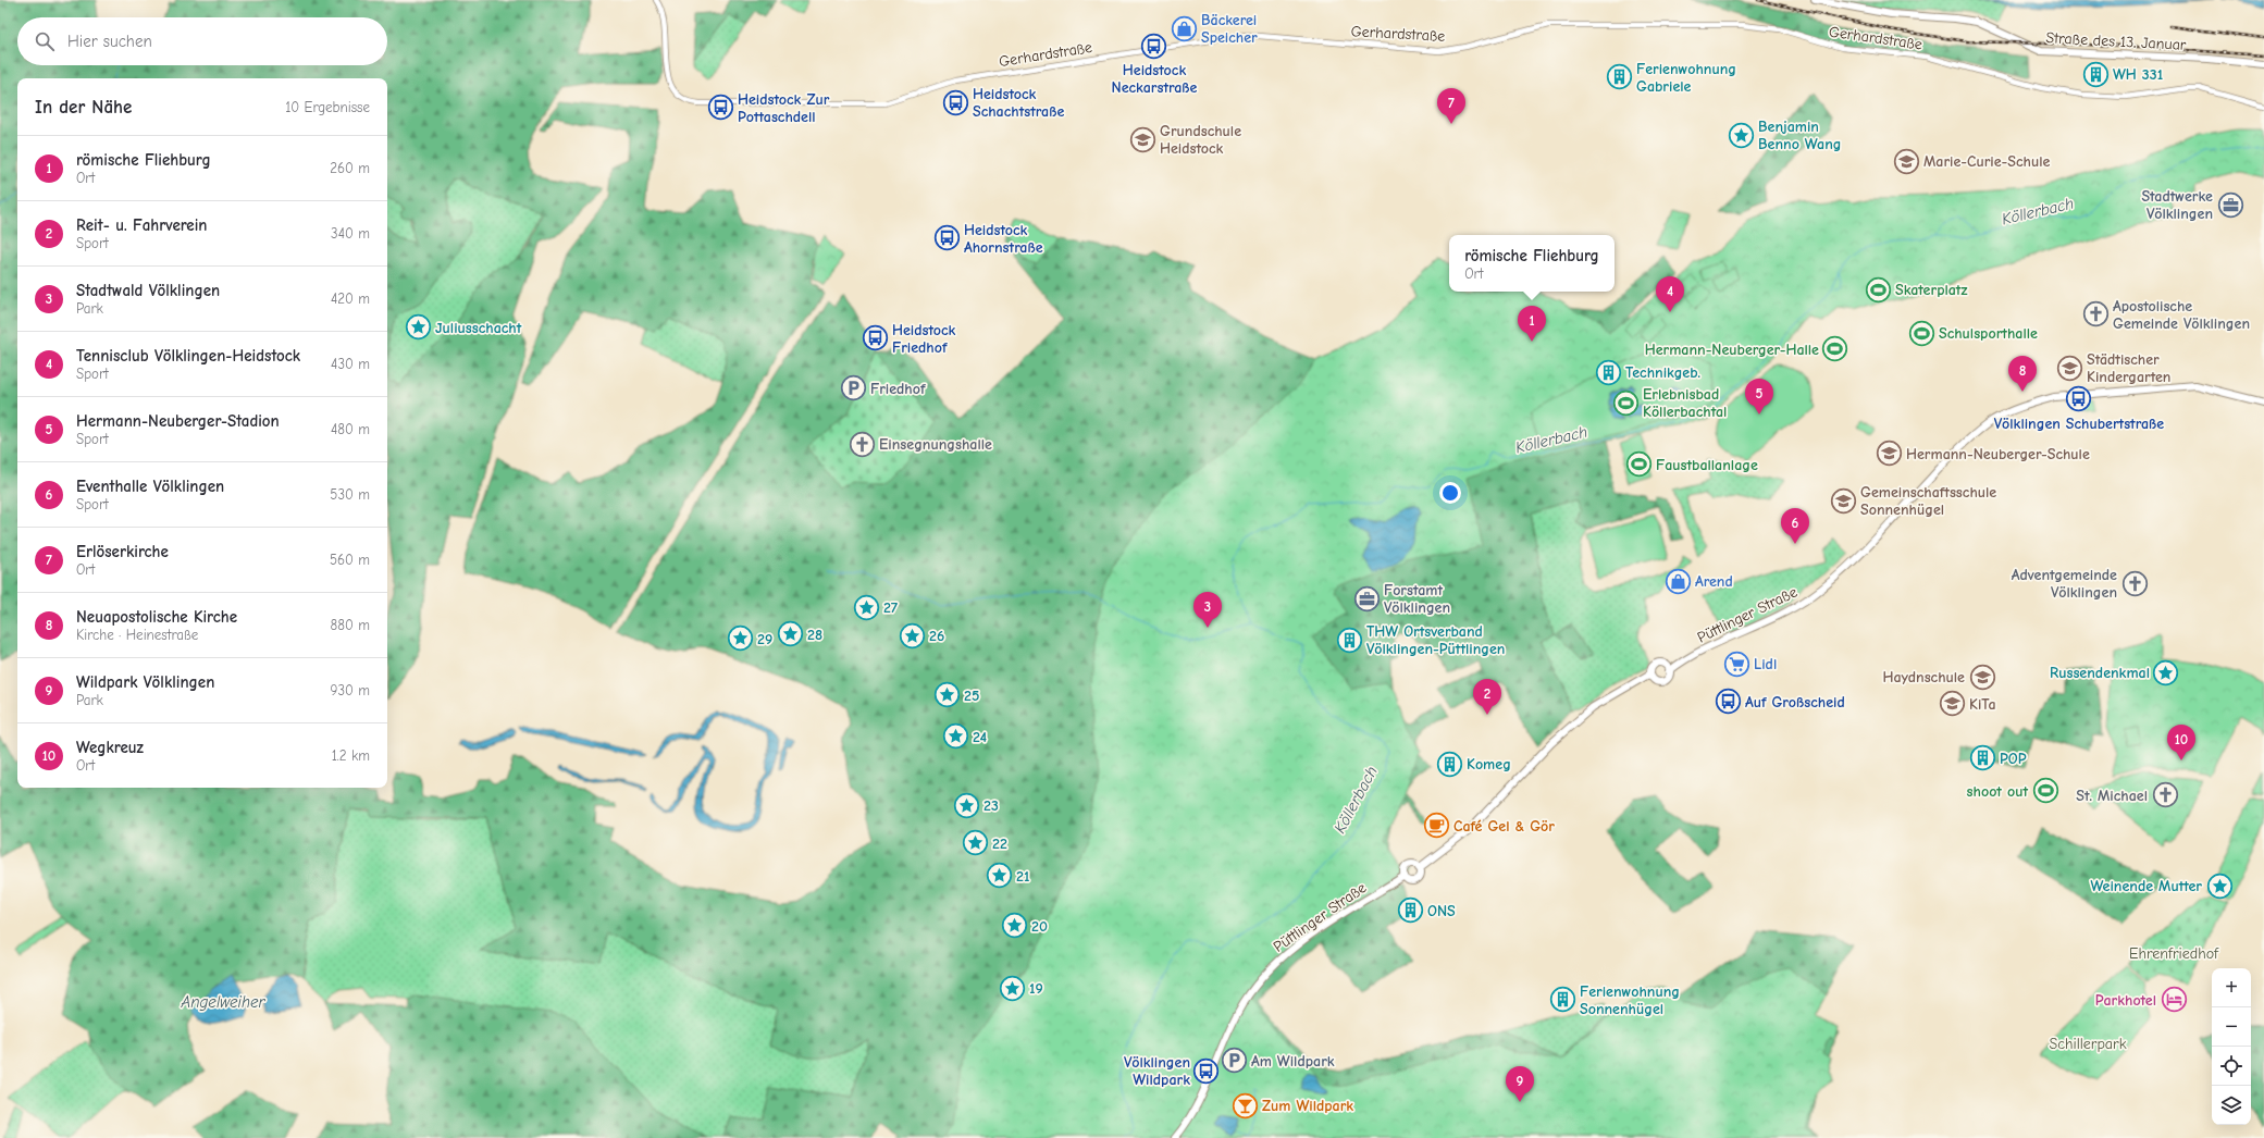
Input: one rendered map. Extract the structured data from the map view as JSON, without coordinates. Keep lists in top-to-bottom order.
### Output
{
  "streets": {
    "main road": ["Straße des 13. Januar", "Püttlinger Straße"],
    "street": ["Gerhardstraße"]
  },
  "water": ["Köllerbach", "Angelweiher"],
  "parks": ["Ehrenfriedhof", "Schillerpark"],
  "places": {
    "shop": ["Bäckerei Speicher", "Arend"],
    "bus stop": [
      "Heidstock Neckarstraße",
      "Heidstock Schachtstraße",
      "Heidstock Zur Pottaschdell",
      "Heidstock Ahornstraße",
      "Heidstock Friedhof",
      "Völklingen Schubertstraße",
      "Auf Großscheid",
      "Völklingen Wildpark"
    ],
    "building": [
      "WH 331",
      "Ferienwohnung Gabriele",
      "Technikgeb.",
      "THW Ortsverband Völklingen-Püttlingen",
      "POP",
      "Komeg",
      "ONS",
      "Ferienwohnung Sonnenhügel"
    ],
    "place": [
      "Benjamin Benno Wang",
      "Juliusschacht",
      "27",
      "28",
      "26",
      "29",
      "Russendenkmal",
      "25",
      "24",
      "23",
      "22",
      "21",
      "Weinende Mutter",
      "20",
      "19"
    ],
    "school or university": [
      "Grundschule Heidstock",
      "Marie-Curie-Schule",
      "Städtischer Kindergarten",
      "Hermann-Neuberger-Schule",
      "Gemeinschaftsschule Sonnenhügel",
      "Haydnschule",
      "KiTa"
    ],
    "office": ["Stadtwerke Völklingen", "Forstamt Völklingen"],
    "sports": [
      "Skaterplatz",
      "Schulsporthalle",
      "Hermann-Neuberger-Halle",
      "Erlebnisbad Köllerbachtal",
      "Faustballanlage",
      "shoot out"
    ],
    "church": [
      "Apostolische Gemeinde Völklingen",
      "Einsegnungshalle",
      "Adventgemeinde Völklingen",
      "St. Michael"
    ],
    "parking": ["Friedhof", "Am Wildpark"],
    "supermarket": ["Lidl"],
    "cafe": ["Café Gel & Gör"],
    "hotel": ["Parkhotel"],
    "bar": ["Zum Wildpark"]
  },
  "page": {
    "search": "Hier suchen",
    "heading": ["In der Nähe", "10 Ergebnisse"],
    "pins": [
      "7",
      "4",
      "1",
      "8",
      "5",
      "6",
      "3",
      "2",
      "10",
      "9"
    ],
    "list": [
      {
        "mark": "1",
        "name": "römische Fliehburg",
        "note": "Ort",
        "value": "260 m"
      },
      {
        "mark": "2",
        "name": "Reit- u. Fahrverein",
        "note": "Sport",
        "value": "340 m"
      },
      {
        "mark": "3",
        "name": "Stadtwald Völklingen",
        "note": "Park",
        "value": "420 m"
      },
      {
        "mark": "4",
        "name": "Tennisclub Völklingen-Heidstock",
        "note": "Sport",
        "value": "430 m"
      },
      {
        "mark": "5",
        "name": "Hermann-Neuberger-Stadion",
        "note": "Sport",
        "value": "480 m"
      },
      {
        "mark": "6",
        "name": "Eventhalle Völklingen",
        "note": "Sport",
        "value": "530 m"
      },
      {
        "mark": "7",
        "name": "Erlöserkirche",
        "note": "Ort",
        "value": "560 m"
      },
      {
        "mark": "8",
        "name": "Neuapostolische Kirche",
        "note": "Kirche · Heinestraße",
        "value": "880 m"
      },
      {
        "mark": "9",
        "name": "Wildpark Völklingen",
        "note": "Park",
        "value": "930 m"
      },
      {
        "mark": "10",
        "name": "Wegkreuz",
        "note": "Ort",
        "value": "1.2 km"
      }
    ],
    "popup": ["römische Fliehburg", "Ort"],
    "map_buttons": ["+", "−"]
  }
}
